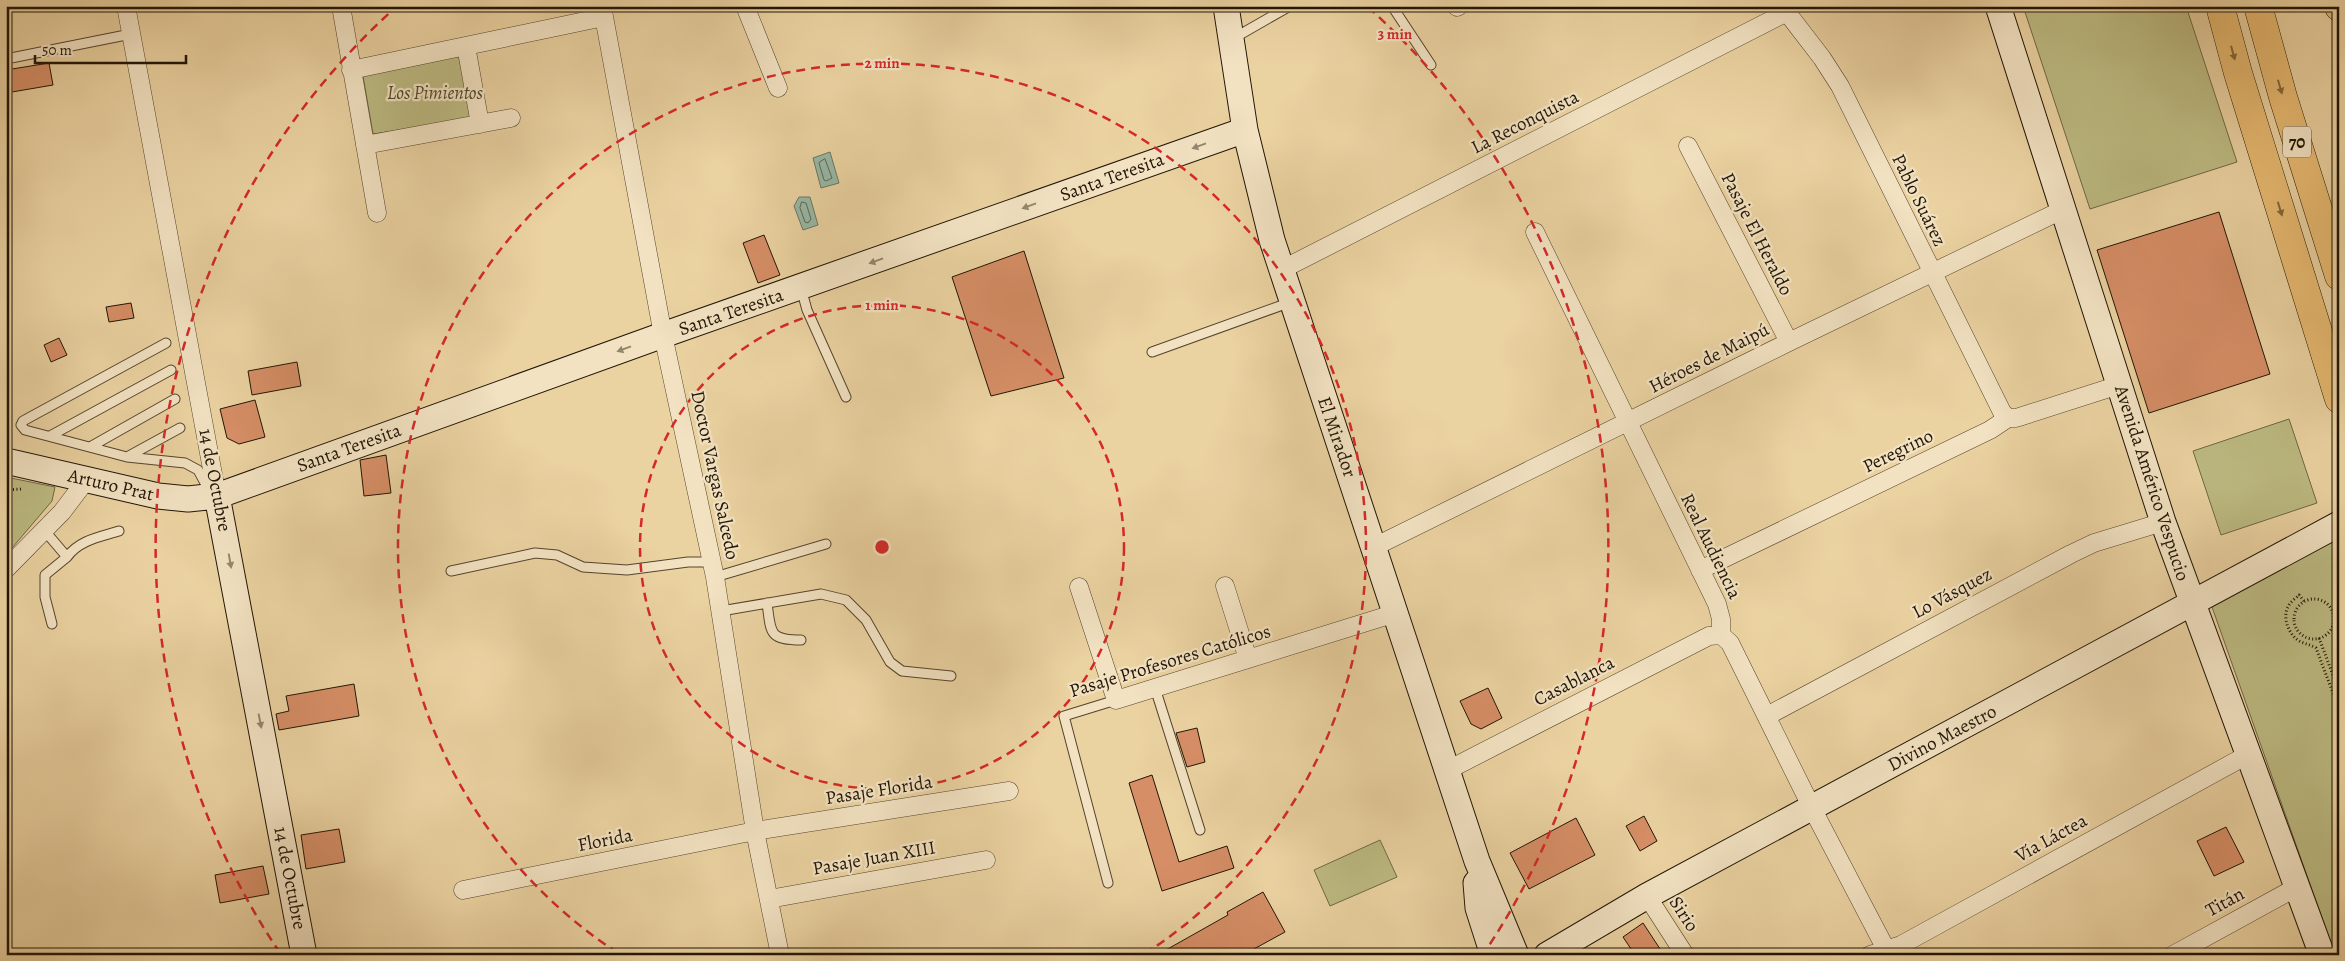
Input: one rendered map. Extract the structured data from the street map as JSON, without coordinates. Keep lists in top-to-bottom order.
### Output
{
  "streets": {
    "main road": ["70"],
    "street": [
      "La Reconquista",
      "Santa Teresita",
      "Pablo Suárez",
      "Pasaje El Heraldo",
      "Héroes de Maipú",
      "El Mirador",
      "Peregrino",
      "Doctor Vargas Salcedo",
      "14 de Octubre",
      "Avenida Américo Vespucio",
      "Arturo Prat",
      "Real Audiencia",
      "Lo Vásquez",
      "Pasaje Profesores Católicos",
      "Casablanca",
      "Divino Maestro",
      "Pasaje Florida",
      "Vía Láctea",
      "Florida",
      "Pasaje Juan XIII",
      "Titán",
      "Sirio"
    ]
  },
  "crossings": [
    ["La Reconquista", "Pablo Suárez"],
    ["La Reconquista", "El Mirador"],
    ["Santa Teresita", "El Mirador"],
    ["Santa Teresita", "Doctor Vargas Salcedo"],
    ["Santa Teresita", "14 de Octubre"],
    ["Santa Teresita", "Arturo Prat"],
    ["Pablo Suárez", "Héroes de Maipú"],
    ["Pablo Suárez", "Peregrino"],
    ["Pasaje El Heraldo", "Héroes de Maipú"],
    ["Héroes de Maipú", "El Mirador"],
    ["Héroes de Maipú", "Avenida Américo Vespucio"],
    ["Héroes de Maipú", "Real Audiencia"],
    ["El Mirador", "Pasaje Profesores Católicos"],
    ["El Mirador", "Casablanca"],
    ["Peregrino", "Avenida Américo Vespucio"],
    ["Peregrino", "Real Audiencia"],
    ["Doctor Vargas Salcedo", "Pasaje Florida"],
    ["Doctor Vargas Salcedo", "Florida"],
    ["Doctor Vargas Salcedo", "Pasaje Juan XIII"],
    ["14 de Octubre", "Arturo Prat"],
    ["Avenida Américo Vespucio", "Lo Vásquez"],
    ["Avenida Américo Vespucio", "Divino Maestro"],
    ["Avenida Américo Vespucio", "Vía Láctea"],
    ["Avenida Américo Vespucio", "Titán"],
    ["Real Audiencia", "Casablanca"],
    ["Divino Maestro", "Sirio"],
    ["Pasaje Florida", "Florida"]
  ],
  "one_way": ["Santa Teresita", "14 de Octubre"],
  "parks": ["Los Pimientos"],
  "scale_bar": "50 m",
  "rings": ["3 min", "2 min", "1 min"]
}
